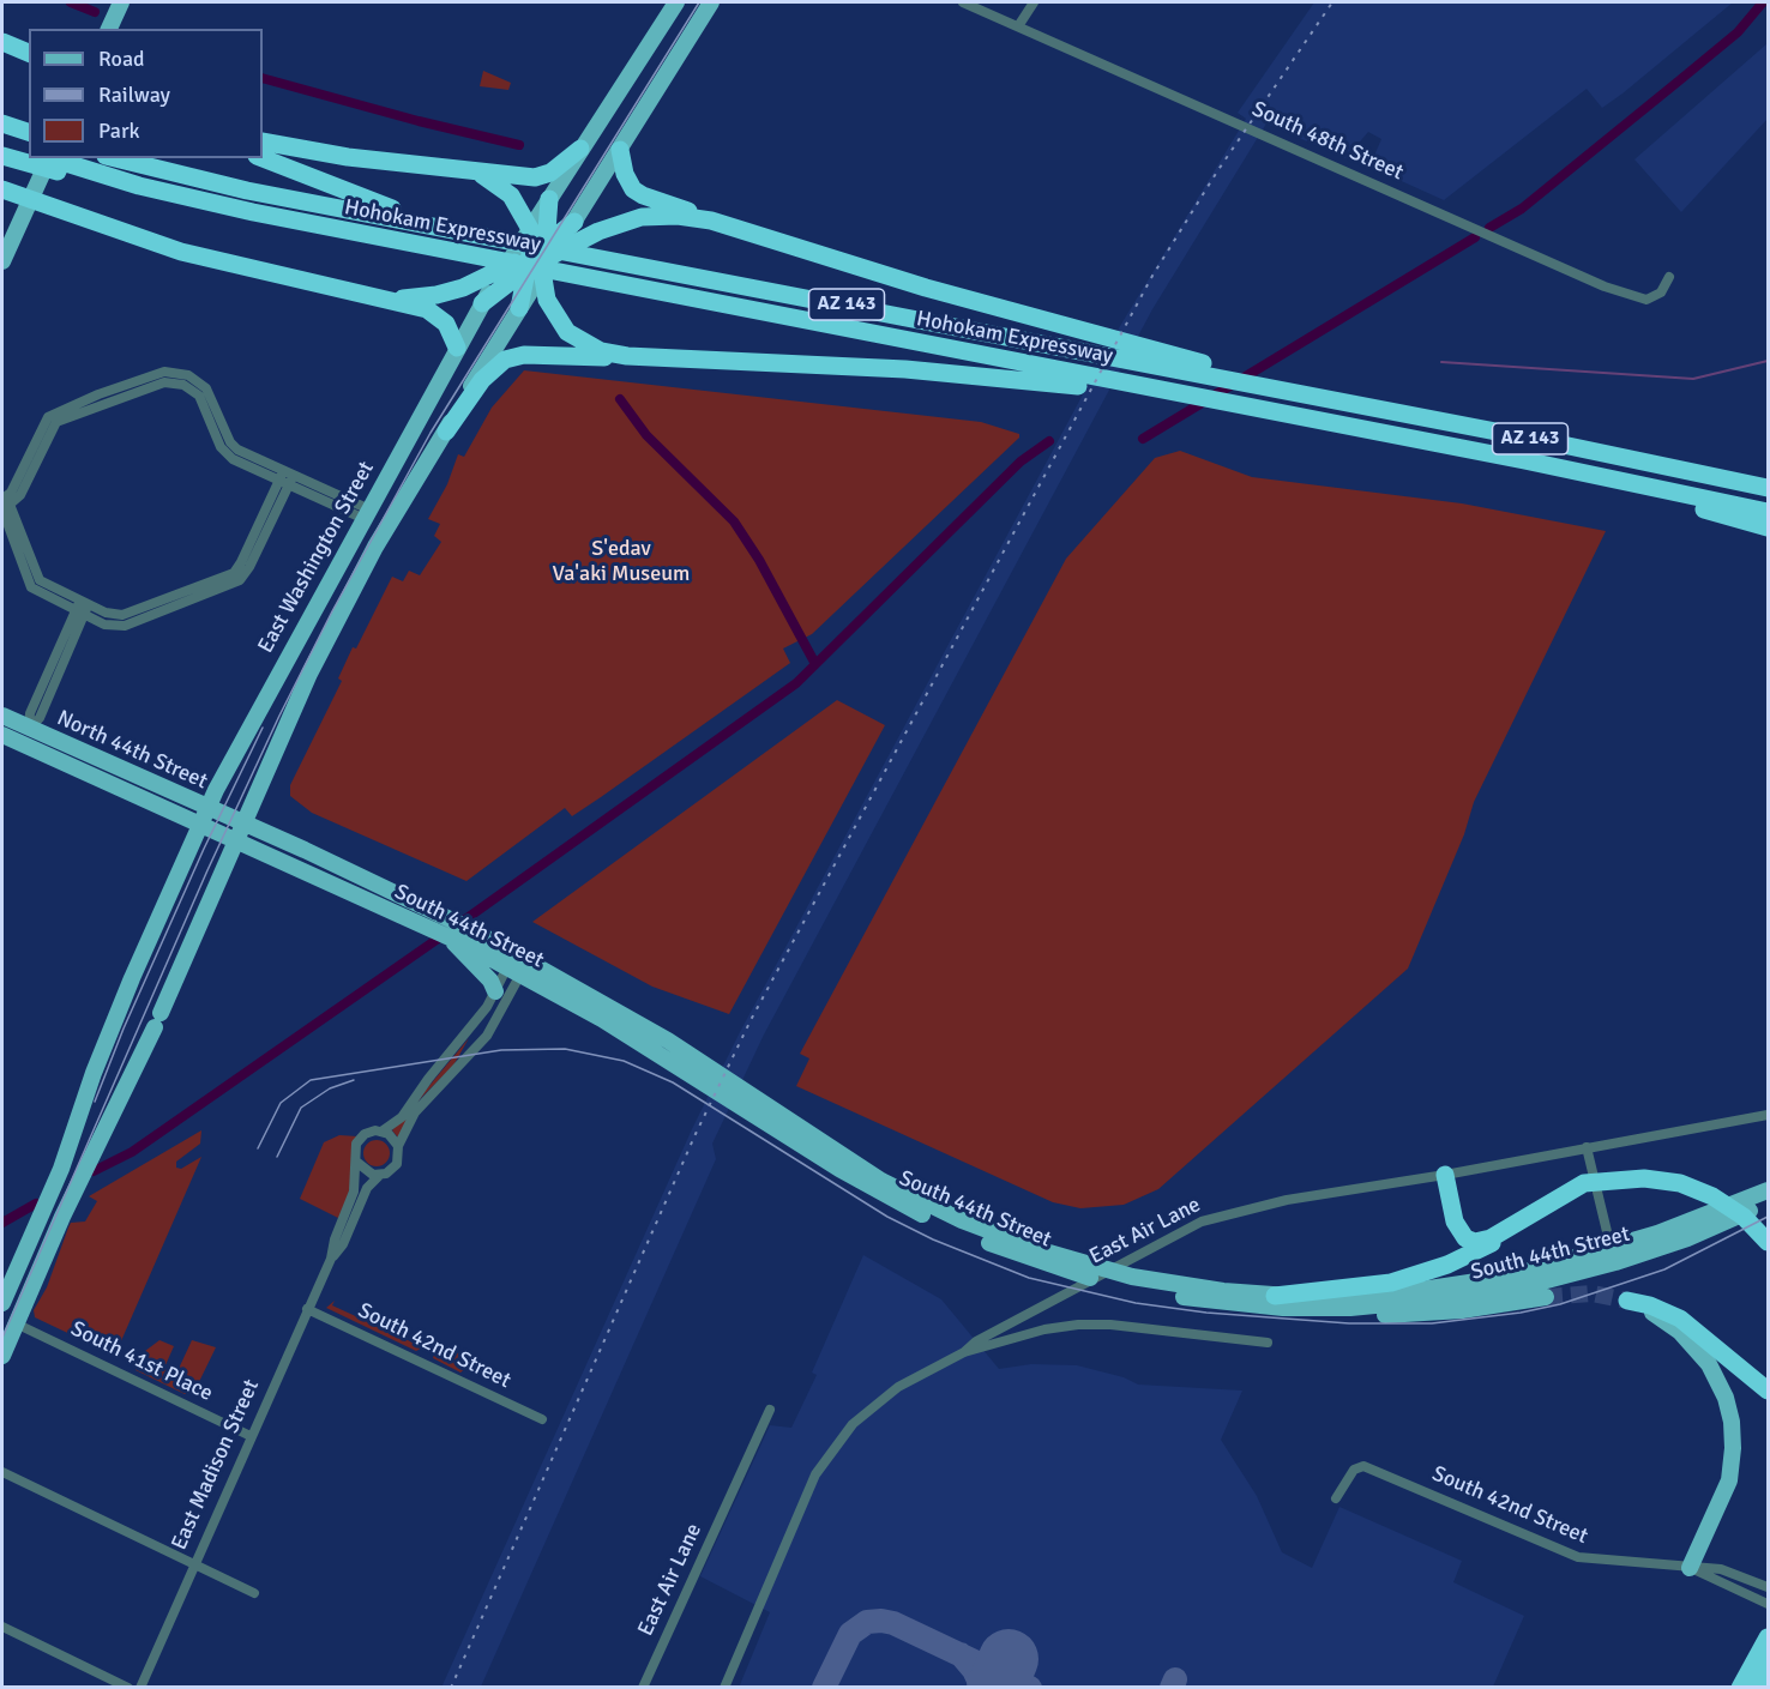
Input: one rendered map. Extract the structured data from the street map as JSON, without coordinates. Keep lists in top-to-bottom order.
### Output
{
  "streets": {
    "highway": ["Hohokam Expressway", "AZ 143"],
    "main road": ["East Washington Street", "North 44th Street", "South 44th Street"],
    "street": [
      "South 48th Street",
      "East Air Lane",
      "South 42nd Street",
      "South 41st Place",
      "East Madison Street"
    ]
  },
  "crossings": [
    ["East Washington Street", "North 44th Street"],
    ["North 44th Street", "South 44th Street"],
    ["South 42nd Street", "East Madison Street"],
    ["South 41st Place", "East Madison Street"]
  ],
  "parks": ["S'edav Va'aki Museum"],
  "legend": ["Road", "Railway", "Park"]
}
